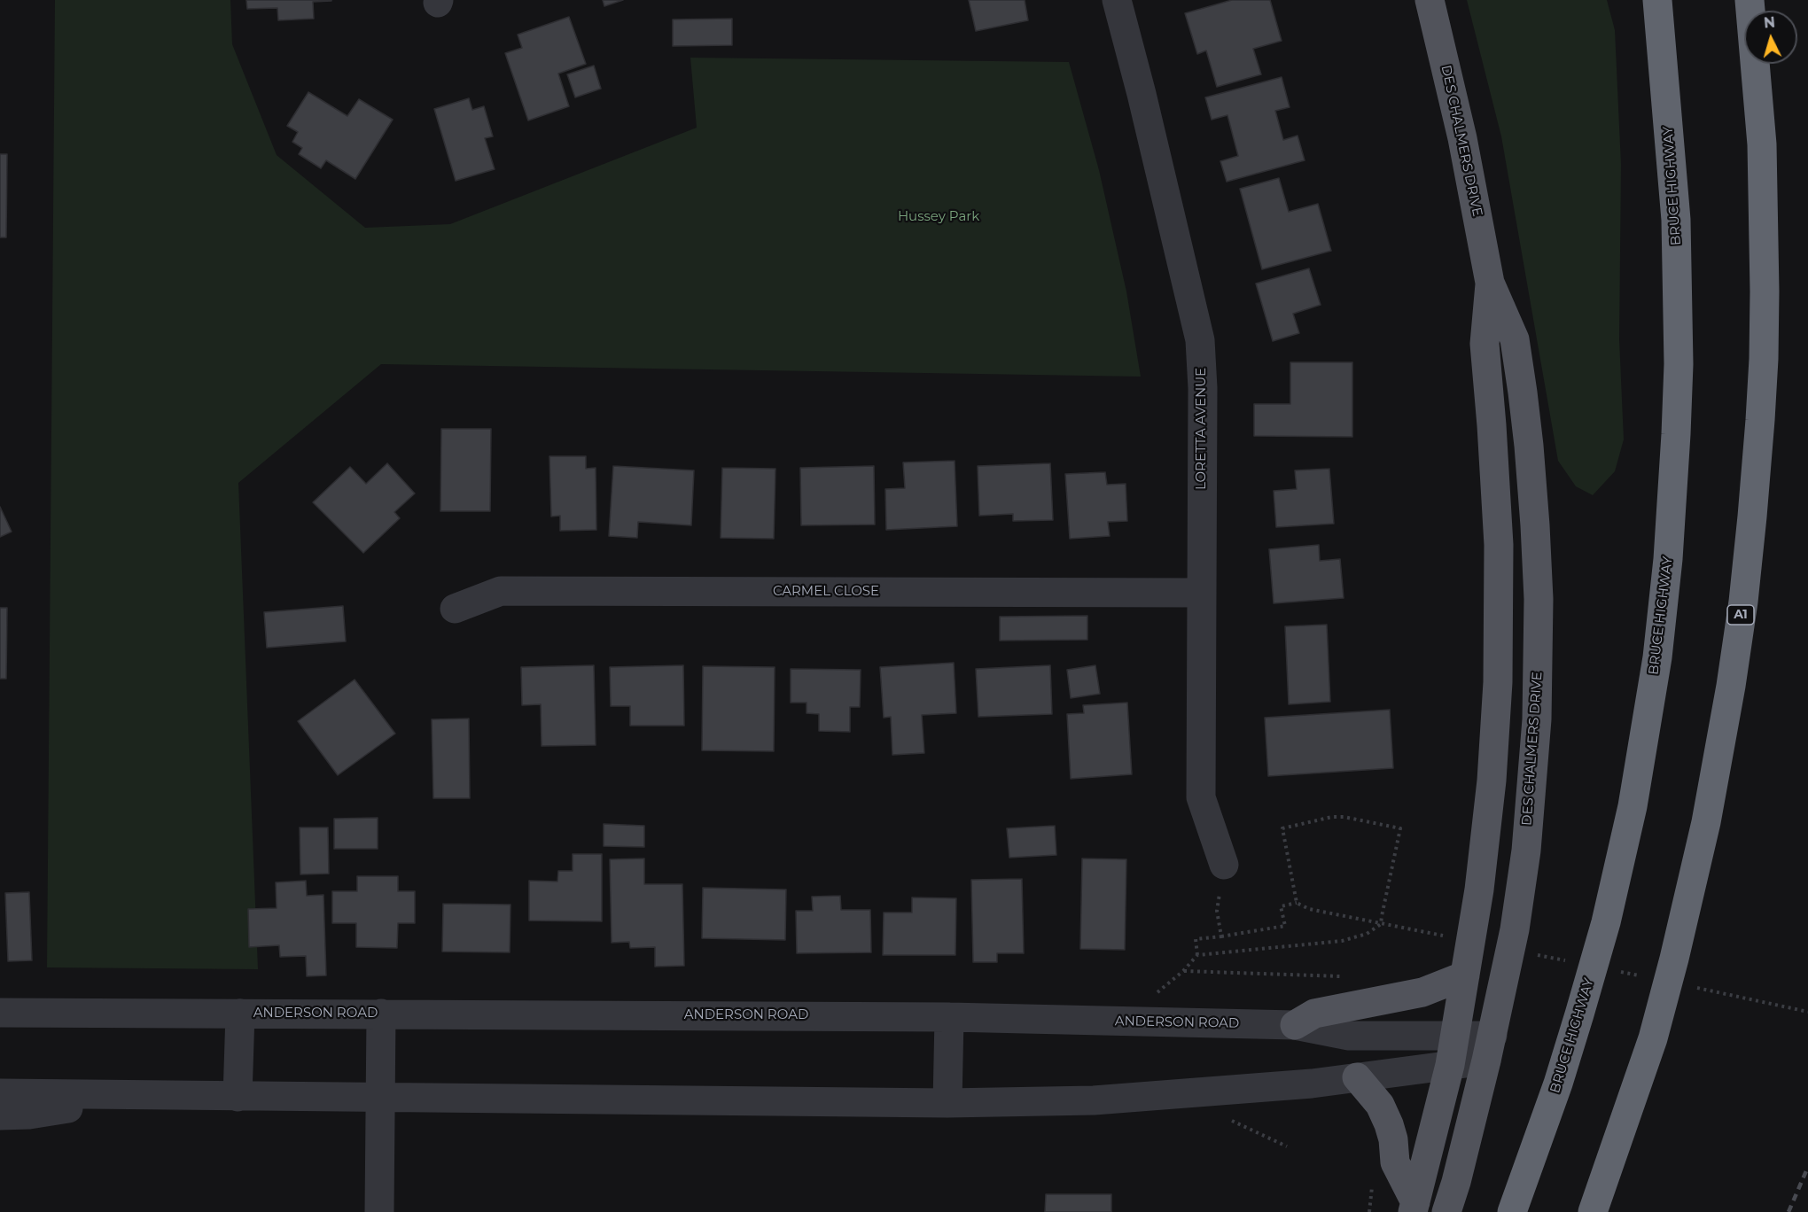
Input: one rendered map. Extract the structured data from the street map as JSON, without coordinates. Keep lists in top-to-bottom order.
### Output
{
  "streets": {
    "highway": ["BRUCE HIGHWAY", "A1"],
    "main road": ["DES CHALMERS DRIVE"],
    "street": ["LORETTA AVENUE", "CARMEL CLOSE", "ANDERSON ROAD"]
  },
  "crossings": [
    ["DES CHALMERS DRIVE", "ANDERSON ROAD"],
    ["LORETTA AVENUE", "CARMEL CLOSE"]
  ],
  "parks": ["Hussey Park"],
  "north": "top"
}
